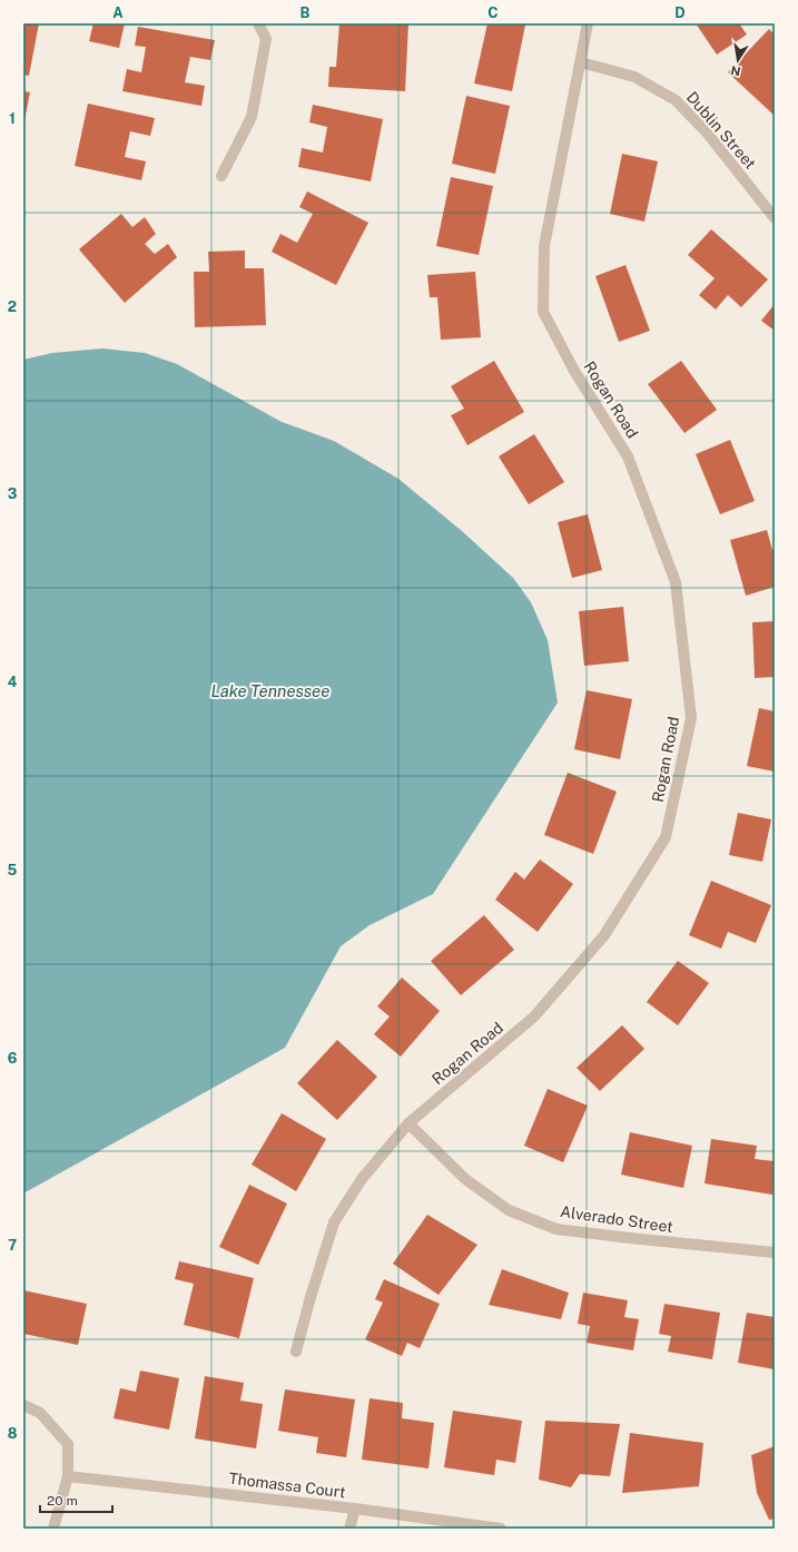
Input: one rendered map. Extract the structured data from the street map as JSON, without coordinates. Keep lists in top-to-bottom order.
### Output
{
  "streets": {
    "street": [
      "Dublin Street",
      "Rogan Road",
      "Alverado Street",
      "Thomassa Court"
    ]
  },
  "crossings": [
    ["Dublin Street", "Rogan Road"],
    ["Rogan Road", "Alverado Street"]
  ],
  "water": ["Lake Tennessee"],
  "scale_bar": "20 m",
  "north": "bottom",
  "grid": {
    "columns": [
      "A",
      "B",
      "C",
      "D"
    ],
    "rows": [
      "1",
      "2",
      "3",
      "4",
      "5",
      "6",
      "7",
      "8"
    ]
  }
}
